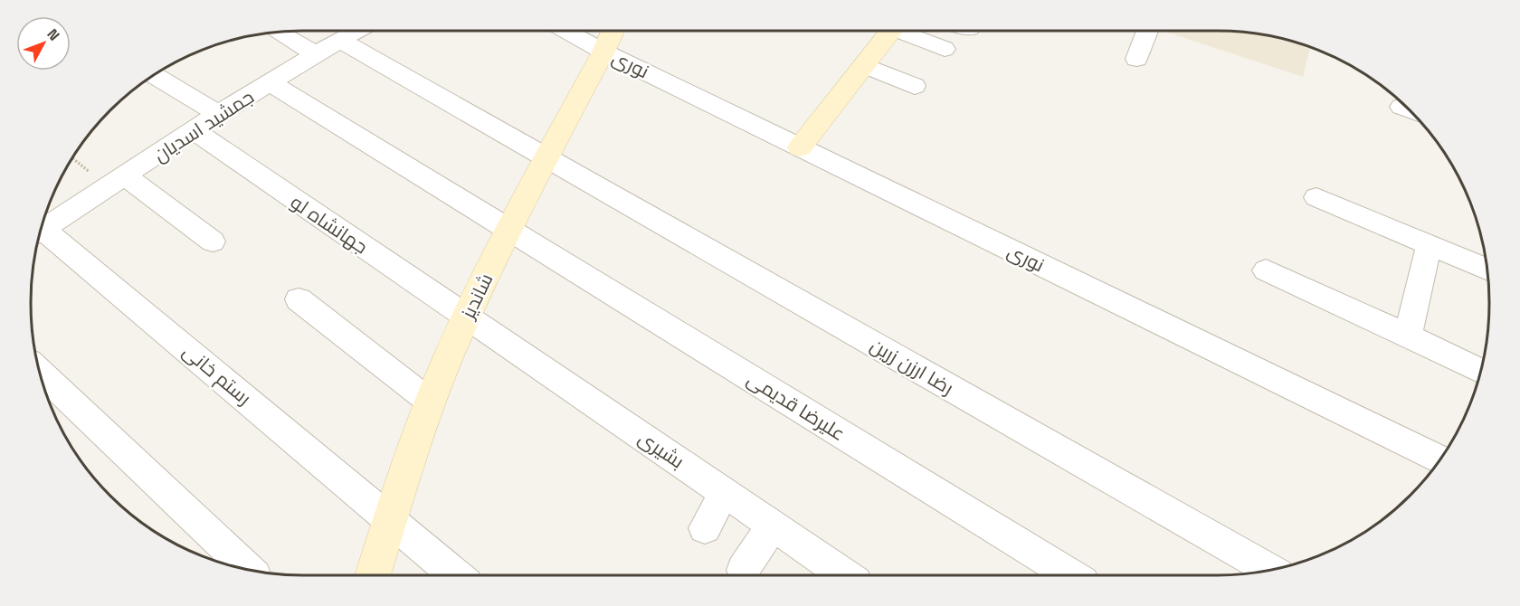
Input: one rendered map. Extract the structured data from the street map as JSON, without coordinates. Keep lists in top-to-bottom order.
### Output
{
  "streets": {
    "street": [
      "نوری",
      "جمشید اسدیان",
      "جهانشاه لو",
      "شاندیز",
      "رضا ارزن زرین",
      "رستم خانی",
      "علیرضا قدیمی",
      "بشیری"
    ]
  },
  "crossings": [
    ["نوری", "شاندیز"],
    ["جمشید اسدیان", "جهانشاه لو"],
    ["جمشید اسدیان", "رضا ارزن زرین"],
    ["جمشید اسدیان", "علیرضا قدیمی"],
    ["جهانشاه لو", "شاندیز"],
    ["جهانشاه لو", "بشیری"],
    ["شاندیز", "رضا ارزن زرین"],
    ["شاندیز", "رستم خانی"],
    ["شاندیز", "علیرضا قدیمی"],
    ["شاندیز", "بشیری"]
  ],
  "north": "top right"
}
